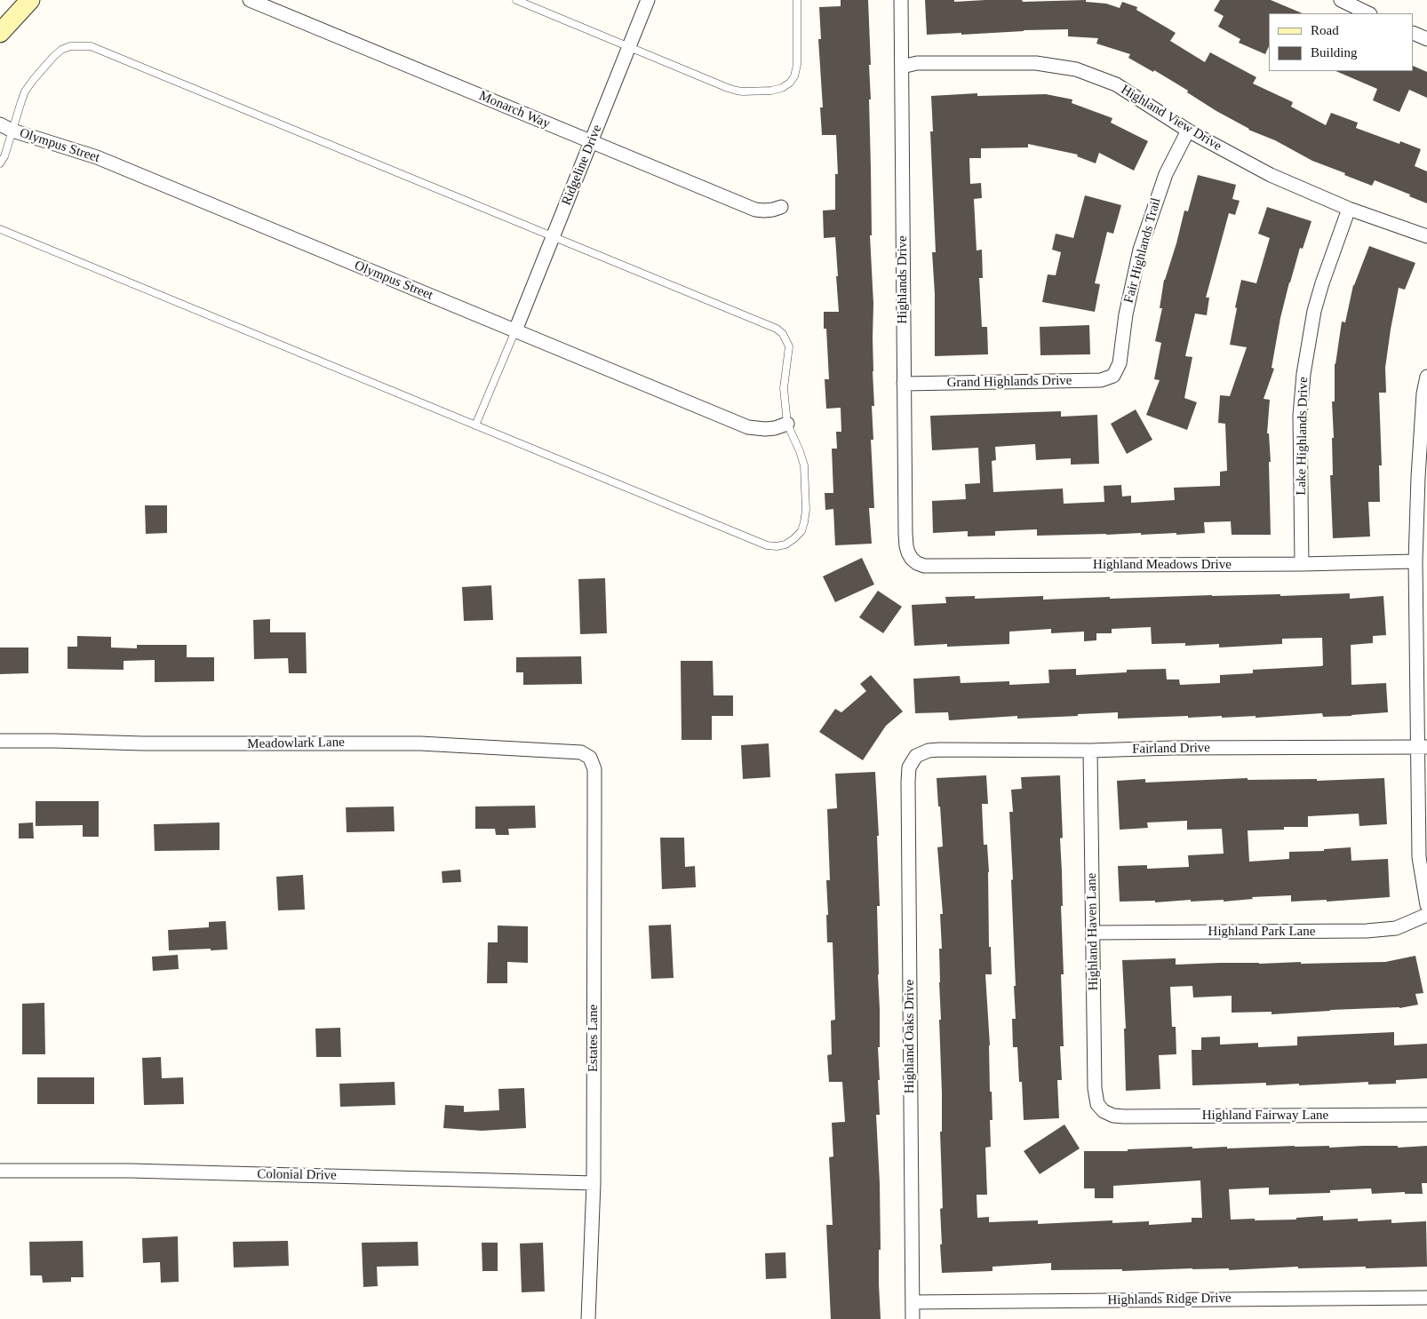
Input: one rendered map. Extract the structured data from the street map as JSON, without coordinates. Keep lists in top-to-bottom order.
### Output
{
  "streets": {
    "street": [
      "Monarch Way",
      "Highland View Drive",
      "Olympus Street",
      "Ridgeline Drive",
      "Fair Highlands Trail",
      "Highlands Drive",
      "Grand Highlands Drive",
      "Lake Highlands Drive",
      "Highland Meadows Drive",
      "Meadowlark Lane",
      "Fairland Drive",
      "Highland Haven Lane",
      "Highland Park Lane",
      "Highland Oaks Drive",
      "Estates Lane",
      "Highland Fairway Lane",
      "Colonial Drive",
      "Highlands Ridge Drive"
    ]
  },
  "crossings": [
    ["Monarch Way", "Ridgeline Drive"],
    ["Highland View Drive", "Fair Highlands Trail"],
    ["Highland View Drive", "Highlands Drive"],
    ["Highland View Drive", "Lake Highlands Drive"],
    ["Olympus Street", "Ridgeline Drive"],
    ["Fair Highlands Trail", "Grand Highlands Drive"],
    ["Highlands Drive", "Grand Highlands Drive"],
    ["Highlands Drive", "Highland Meadows Drive"],
    ["Lake Highlands Drive", "Highland Meadows Drive"],
    ["Meadowlark Lane", "Estates Lane"],
    ["Fairland Drive", "Highland Haven Lane"],
    ["Fairland Drive", "Highland Oaks Drive"],
    ["Highland Haven Lane", "Highland Park Lane"],
    ["Highland Haven Lane", "Highland Fairway Lane"],
    ["Highland Oaks Drive", "Highlands Ridge Drive"],
    ["Estates Lane", "Colonial Drive"]
  ],
  "legend": ["Road", "Building"]
}
